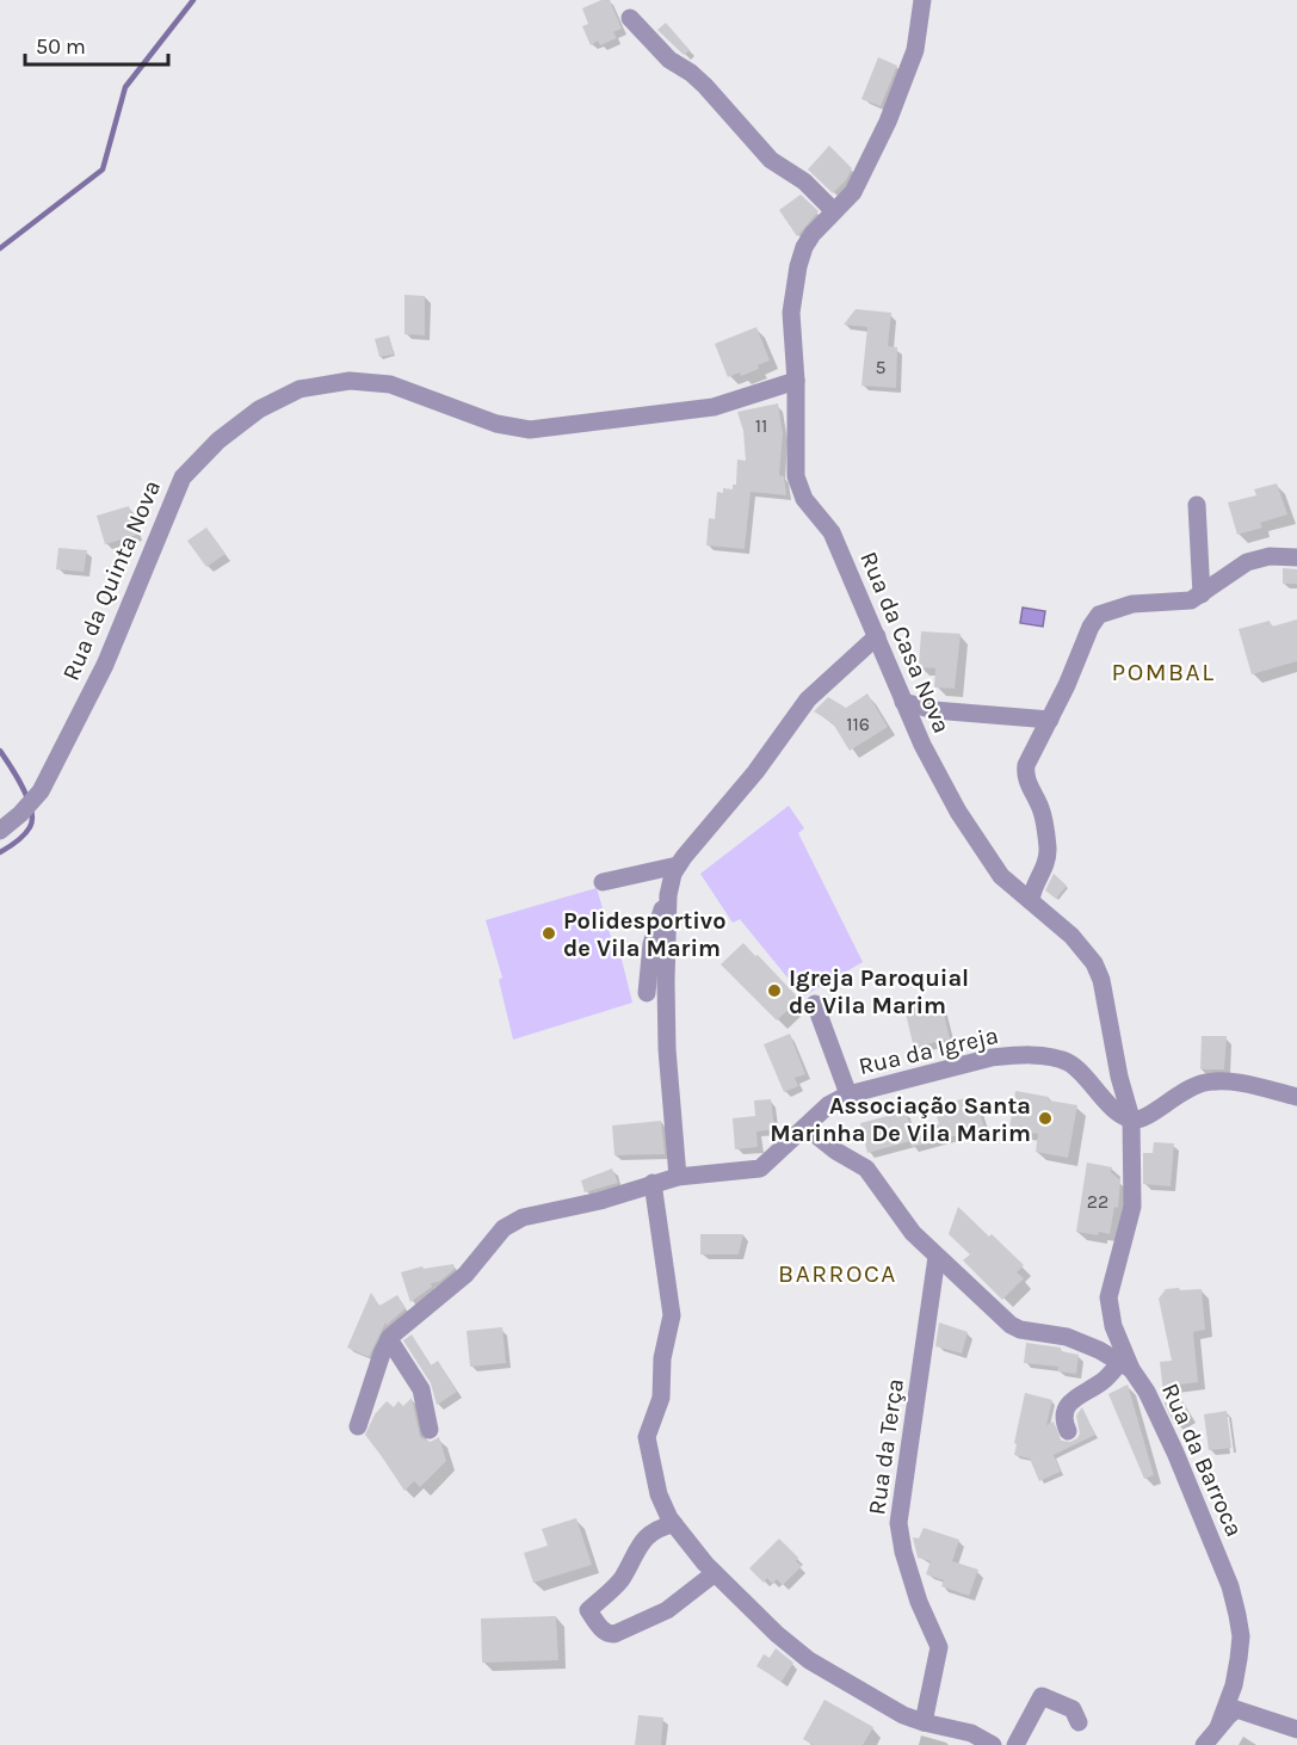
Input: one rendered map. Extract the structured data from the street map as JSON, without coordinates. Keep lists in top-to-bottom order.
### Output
{
  "streets": {
    "street": [
      "Rua da Quinta Nova",
      "Rua da Casa Nova",
      "Rua da Igreja",
      "Rua da Terça",
      "Rua da Barroca"
    ]
  },
  "crossings": [
    ["Rua da Quinta Nova", "Rua da Casa Nova"],
    ["Rua da Casa Nova", "Rua da Igreja"],
    ["Rua da Casa Nova", "Rua da Barroca"],
    ["Rua da Igreja", "Rua da Barroca"]
  ],
  "districts": ["POMBAL", "BARROCA"],
  "places": ["Polidesportivo de Vila Marim", "Igreja Paroquial de Vila Marim", "Associação Santa Marinha De Vila Marim"],
  "house_numbers": [
    "5",
    "11",
    "116",
    "22"
  ],
  "scale_bar": "50 m"
}
